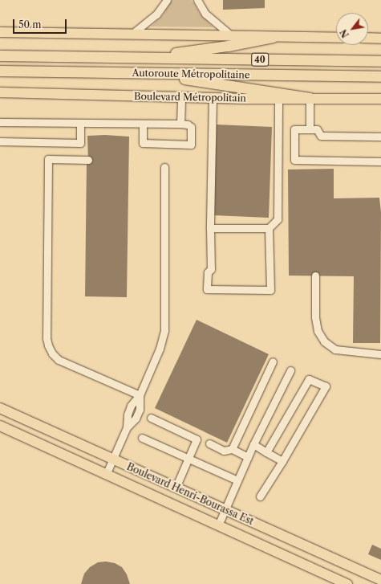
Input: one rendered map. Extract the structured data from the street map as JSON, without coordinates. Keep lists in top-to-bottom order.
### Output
{
  "streets": {
    "highway": ["40", "Autoroute Métropolitaine"],
    "main road": ["Boulevard Métropolitain", "Boulevard Henri-Bourassa Est"]
  },
  "scale_bar": "50 m",
  "north": "bottom left"
}
